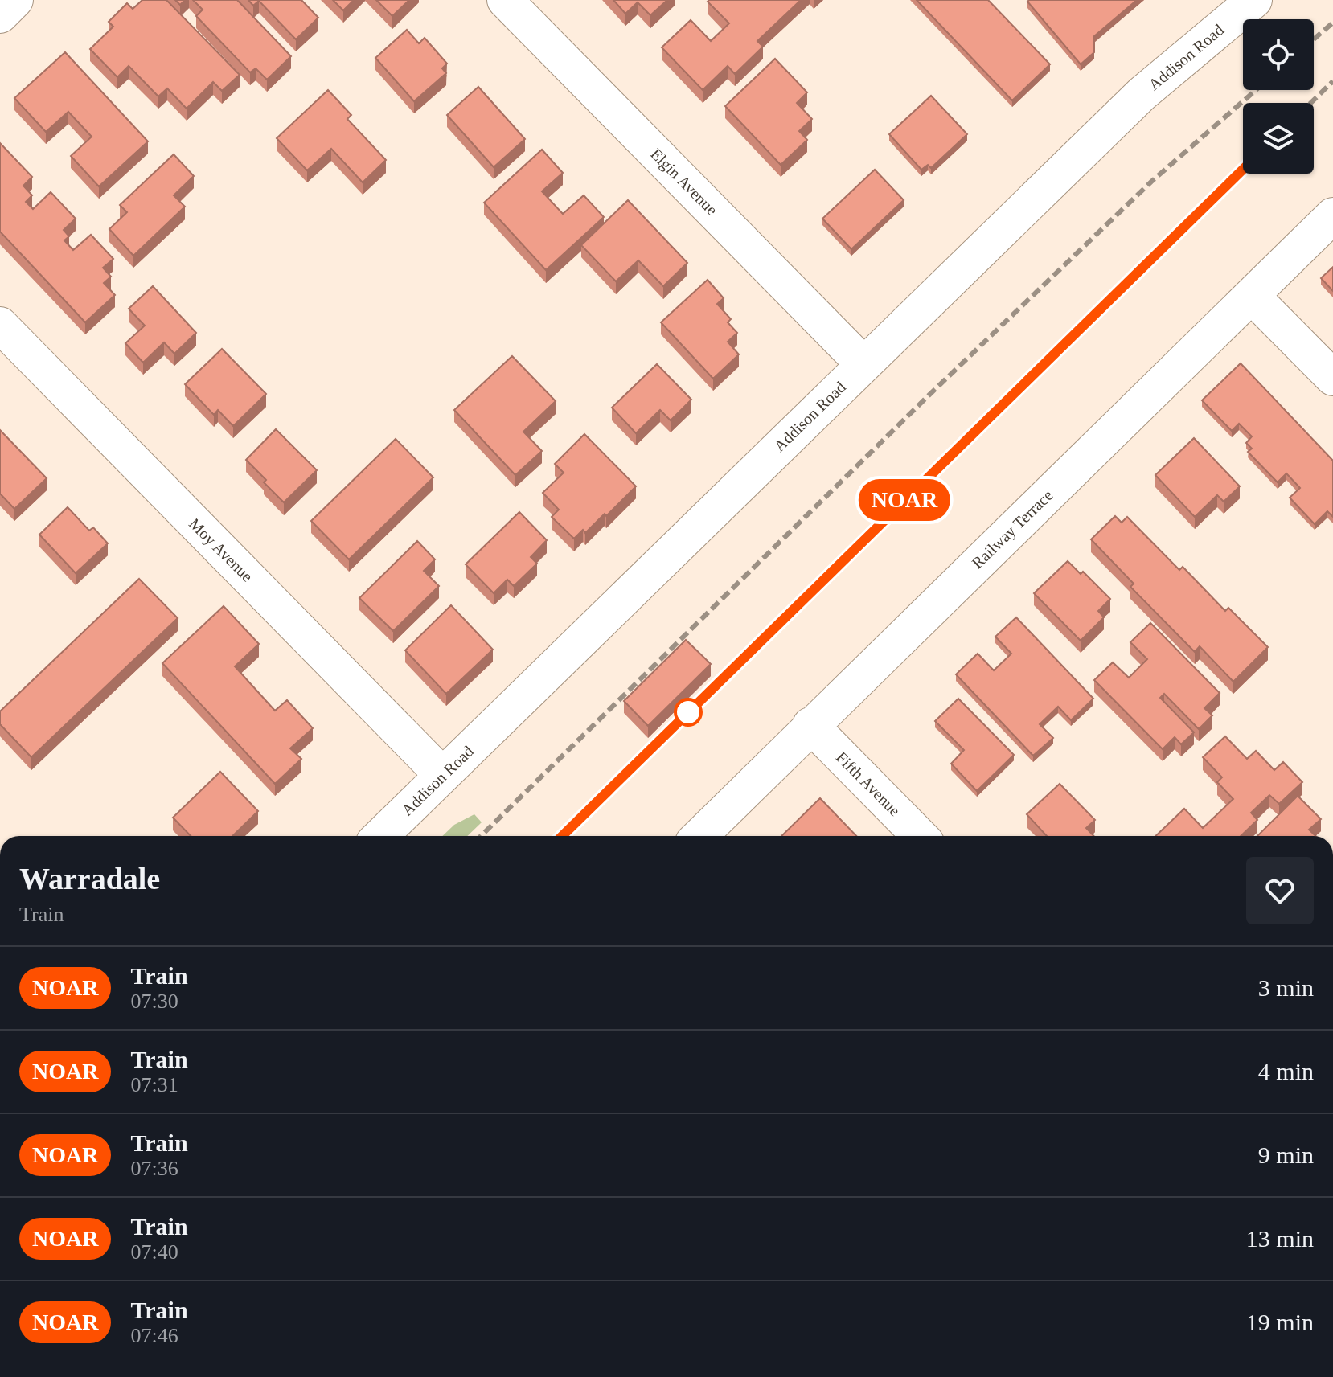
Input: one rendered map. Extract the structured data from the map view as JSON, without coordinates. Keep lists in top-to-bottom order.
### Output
{
  "streets": {
    "street": [
      "Addison Road",
      "Elgin Avenue",
      "Railway Terrace",
      "Moy Avenue",
      "Fifth Avenue"
    ]
  },
  "crossings": [
    ["Addison Road", "Elgin Avenue"],
    ["Addison Road", "Moy Avenue"],
    ["Railway Terrace", "Fifth Avenue"]
  ],
  "page": {
    "on_map": "NOAR",
    "heading": ["Warradale", "Train"],
    "list": [
      {
        "mark": "NOAR",
        "name": "Train",
        "note": "07:30",
        "value": "3 min"
      },
      {
        "mark": "NOAR",
        "name": "Train",
        "note": "07:31",
        "value": "4 min"
      },
      {
        "mark": "NOAR",
        "name": "Train",
        "note": "07:36",
        "value": "9 min"
      },
      {
        "mark": "NOAR",
        "name": "Train",
        "note": "07:40",
        "value": "13 min"
      },
      {
        "mark": "NOAR",
        "name": "Train",
        "note": "07:46",
        "value": "19 min"
      }
    ]
  }
}
